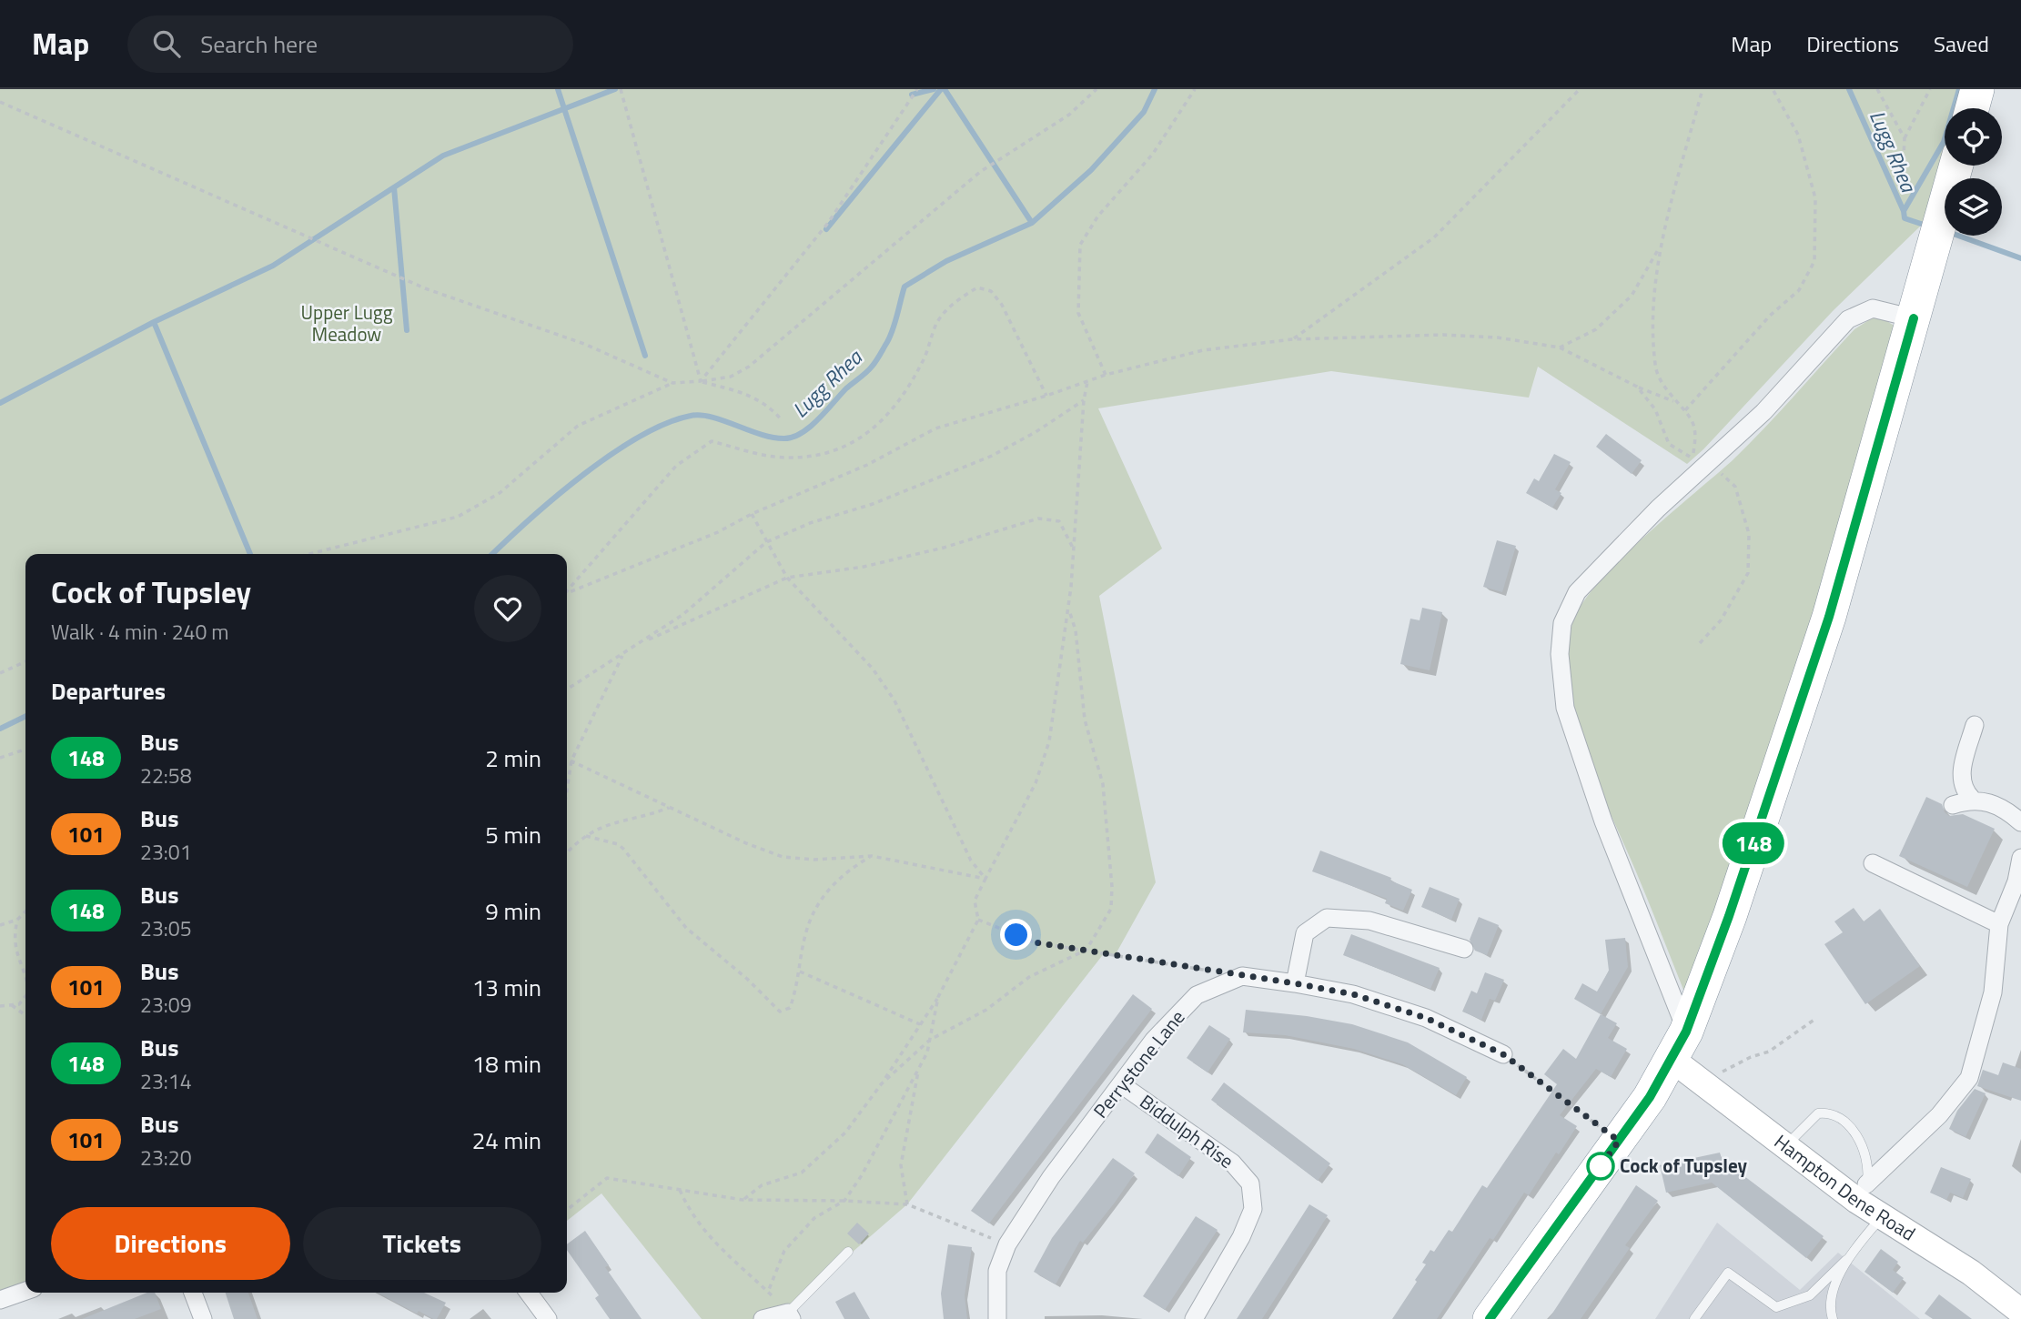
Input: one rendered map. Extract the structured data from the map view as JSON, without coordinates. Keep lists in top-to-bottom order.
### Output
{
  "streets": {
    "street": ["Perrystone Lane", "Biddulph Rise", "Hampton Dene Road"]
  },
  "crossings": [
    ["Perrystone Lane", "Biddulph Rise"]
  ],
  "water": ["Lugg Rhea"],
  "parks": ["Upper Lugg Meadow"],
  "places": ["Cock of Tupsley"],
  "lines": ["bus line 148"],
  "page": {
    "header": "Map",
    "search": "Search here",
    "nav": ["Map", "Directions", "Saved"],
    "on_map": "148",
    "heading": [
      ["Cock of Tupsley", "Walk · 4 min · 240 m"],
      "Departures"
    ],
    "list": [
      {
        "mark": "148",
        "name": "Bus",
        "note": "22:58",
        "value": "2 min"
      },
      {
        "mark": "101",
        "name": "Bus",
        "note": "23:01",
        "value": "5 min"
      },
      {
        "mark": "148",
        "name": "Bus",
        "note": "23:05",
        "value": "9 min"
      },
      {
        "mark": "101",
        "name": "Bus",
        "note": "23:09",
        "value": "13 min"
      },
      {
        "mark": "148",
        "name": "Bus",
        "note": "23:14",
        "value": "18 min"
      },
      {
        "mark": "101",
        "name": "Bus",
        "note": "23:20",
        "value": "24 min"
      }
    ],
    "buttons": ["Directions", "Tickets"]
  }
}
